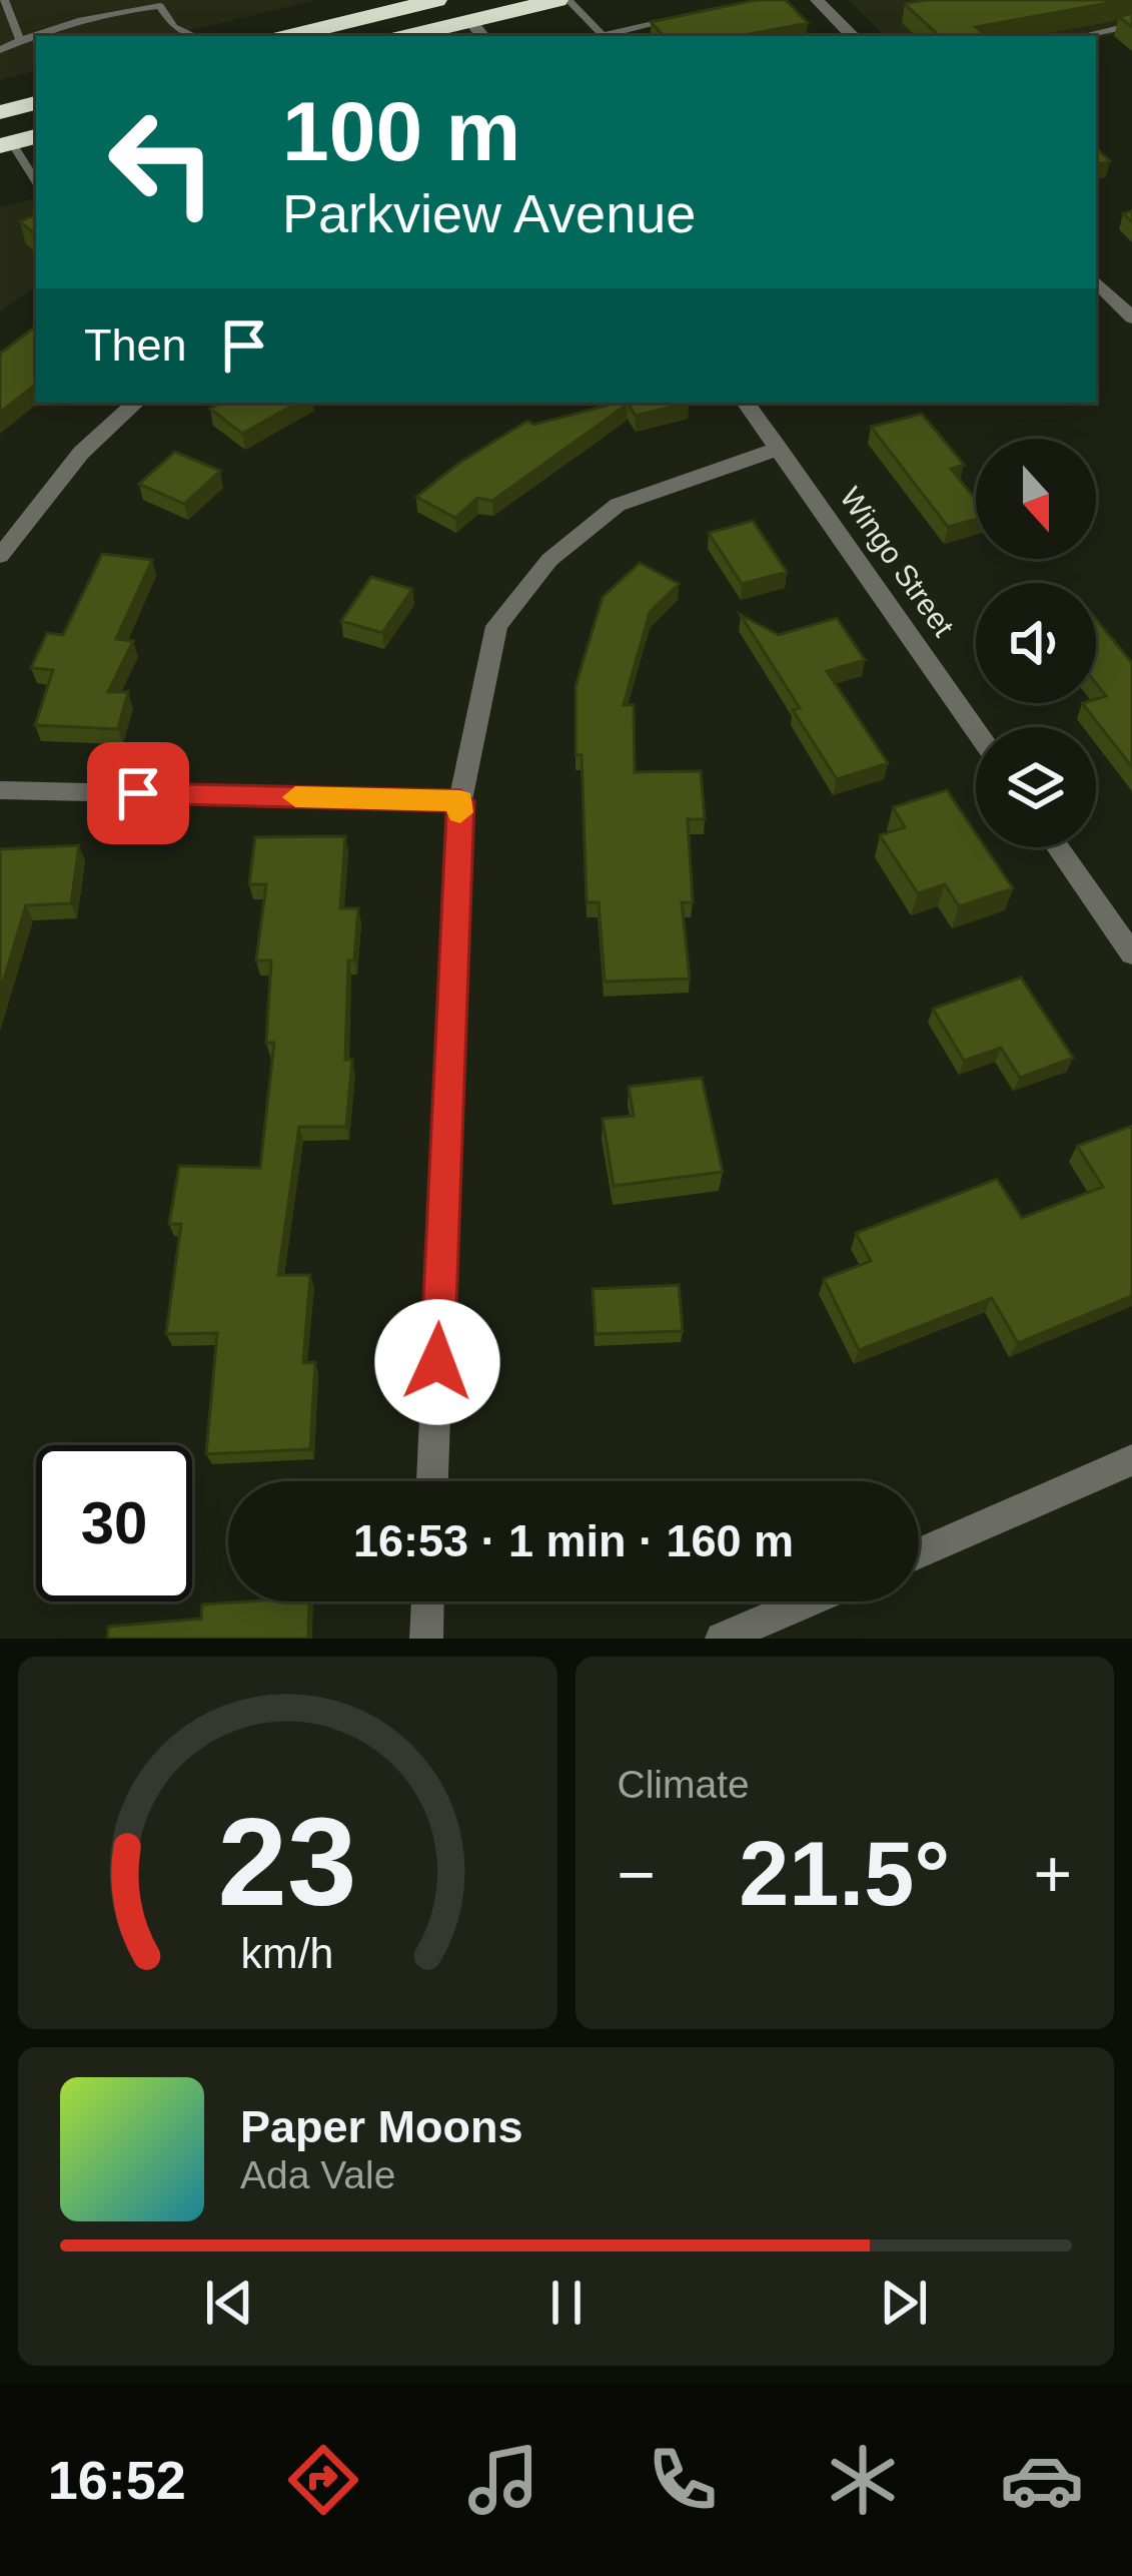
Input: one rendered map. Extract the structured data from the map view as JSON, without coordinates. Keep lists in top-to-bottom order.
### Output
{
  "streets": {
    "street": ["Wingo Street"]
  },
  "north": "bottom",
  "page": {
    "turn": ["100 m", "Parkview Avenue"],
    "then": "Then",
    "limit": "30",
    "trip": "16:53 · 1 min · 160 m",
    "tile": "Climate",
    "heat": ["−", "21.5°", "+"],
    "song": ["Paper Moons", "Ada Vale"],
    "tabs": "16:52",
    "gauge": ["23", "km/h"]
  }
}
